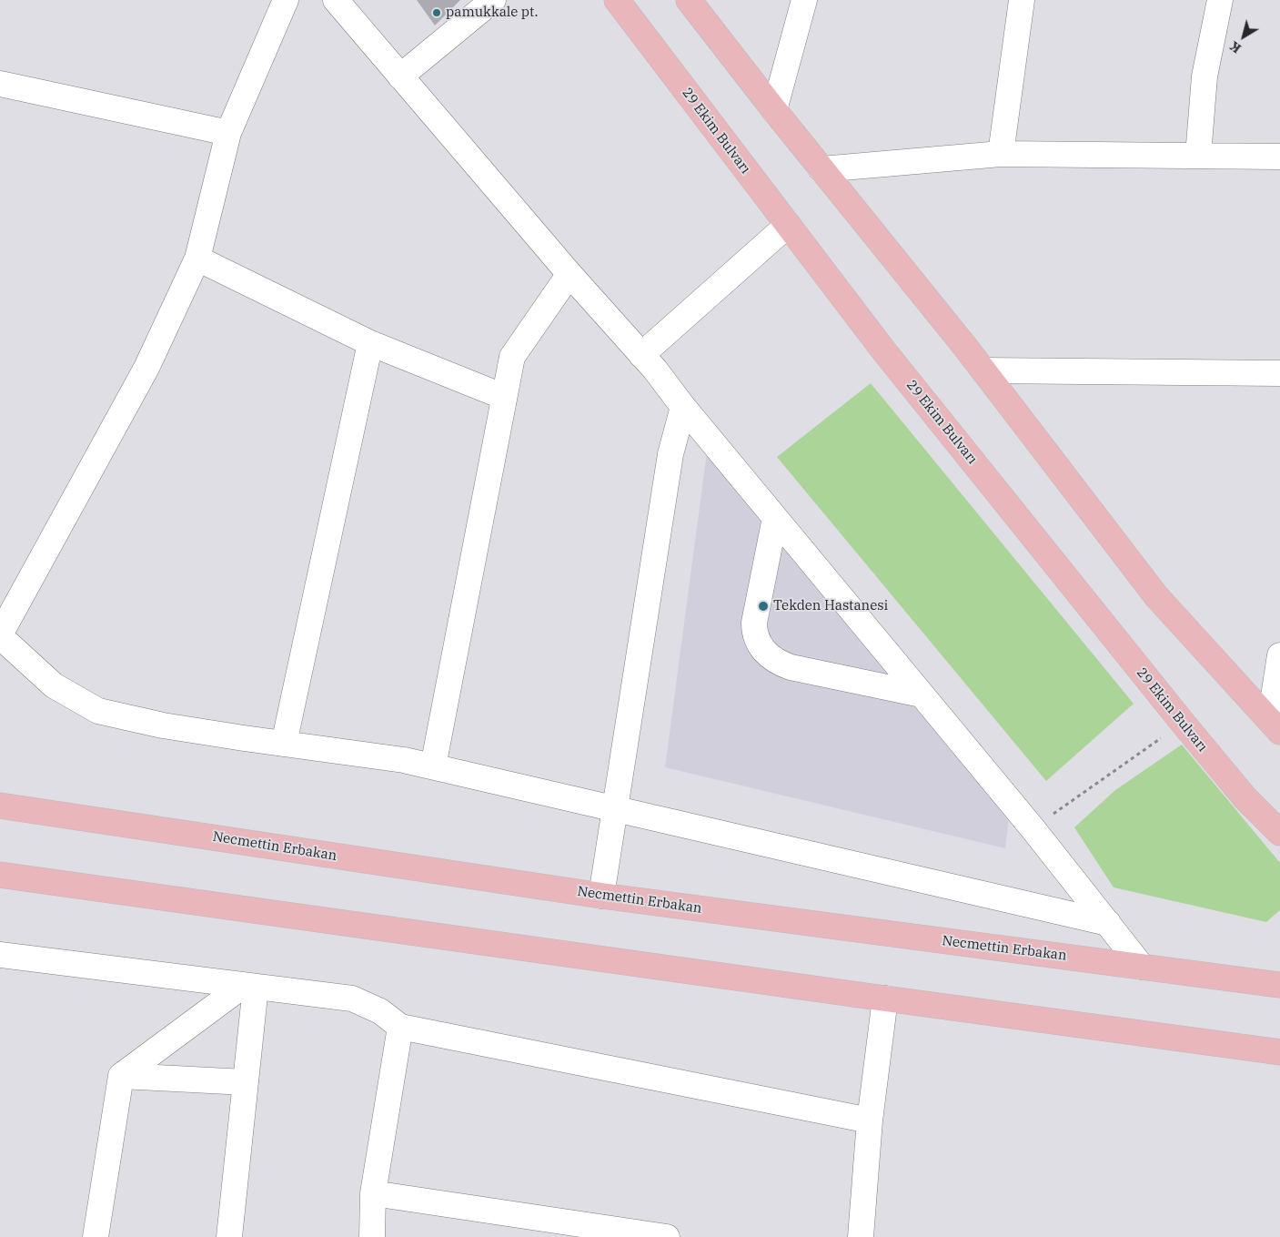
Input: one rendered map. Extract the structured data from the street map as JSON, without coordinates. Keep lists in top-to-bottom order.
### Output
{
  "streets": {
    "main road": ["29 Ekim Bulvarı", "Necmettin Erbakan"]
  },
  "places": ["pamukkale pt.", "Tekden Hastanesi"],
  "north": "bottom left"
}
